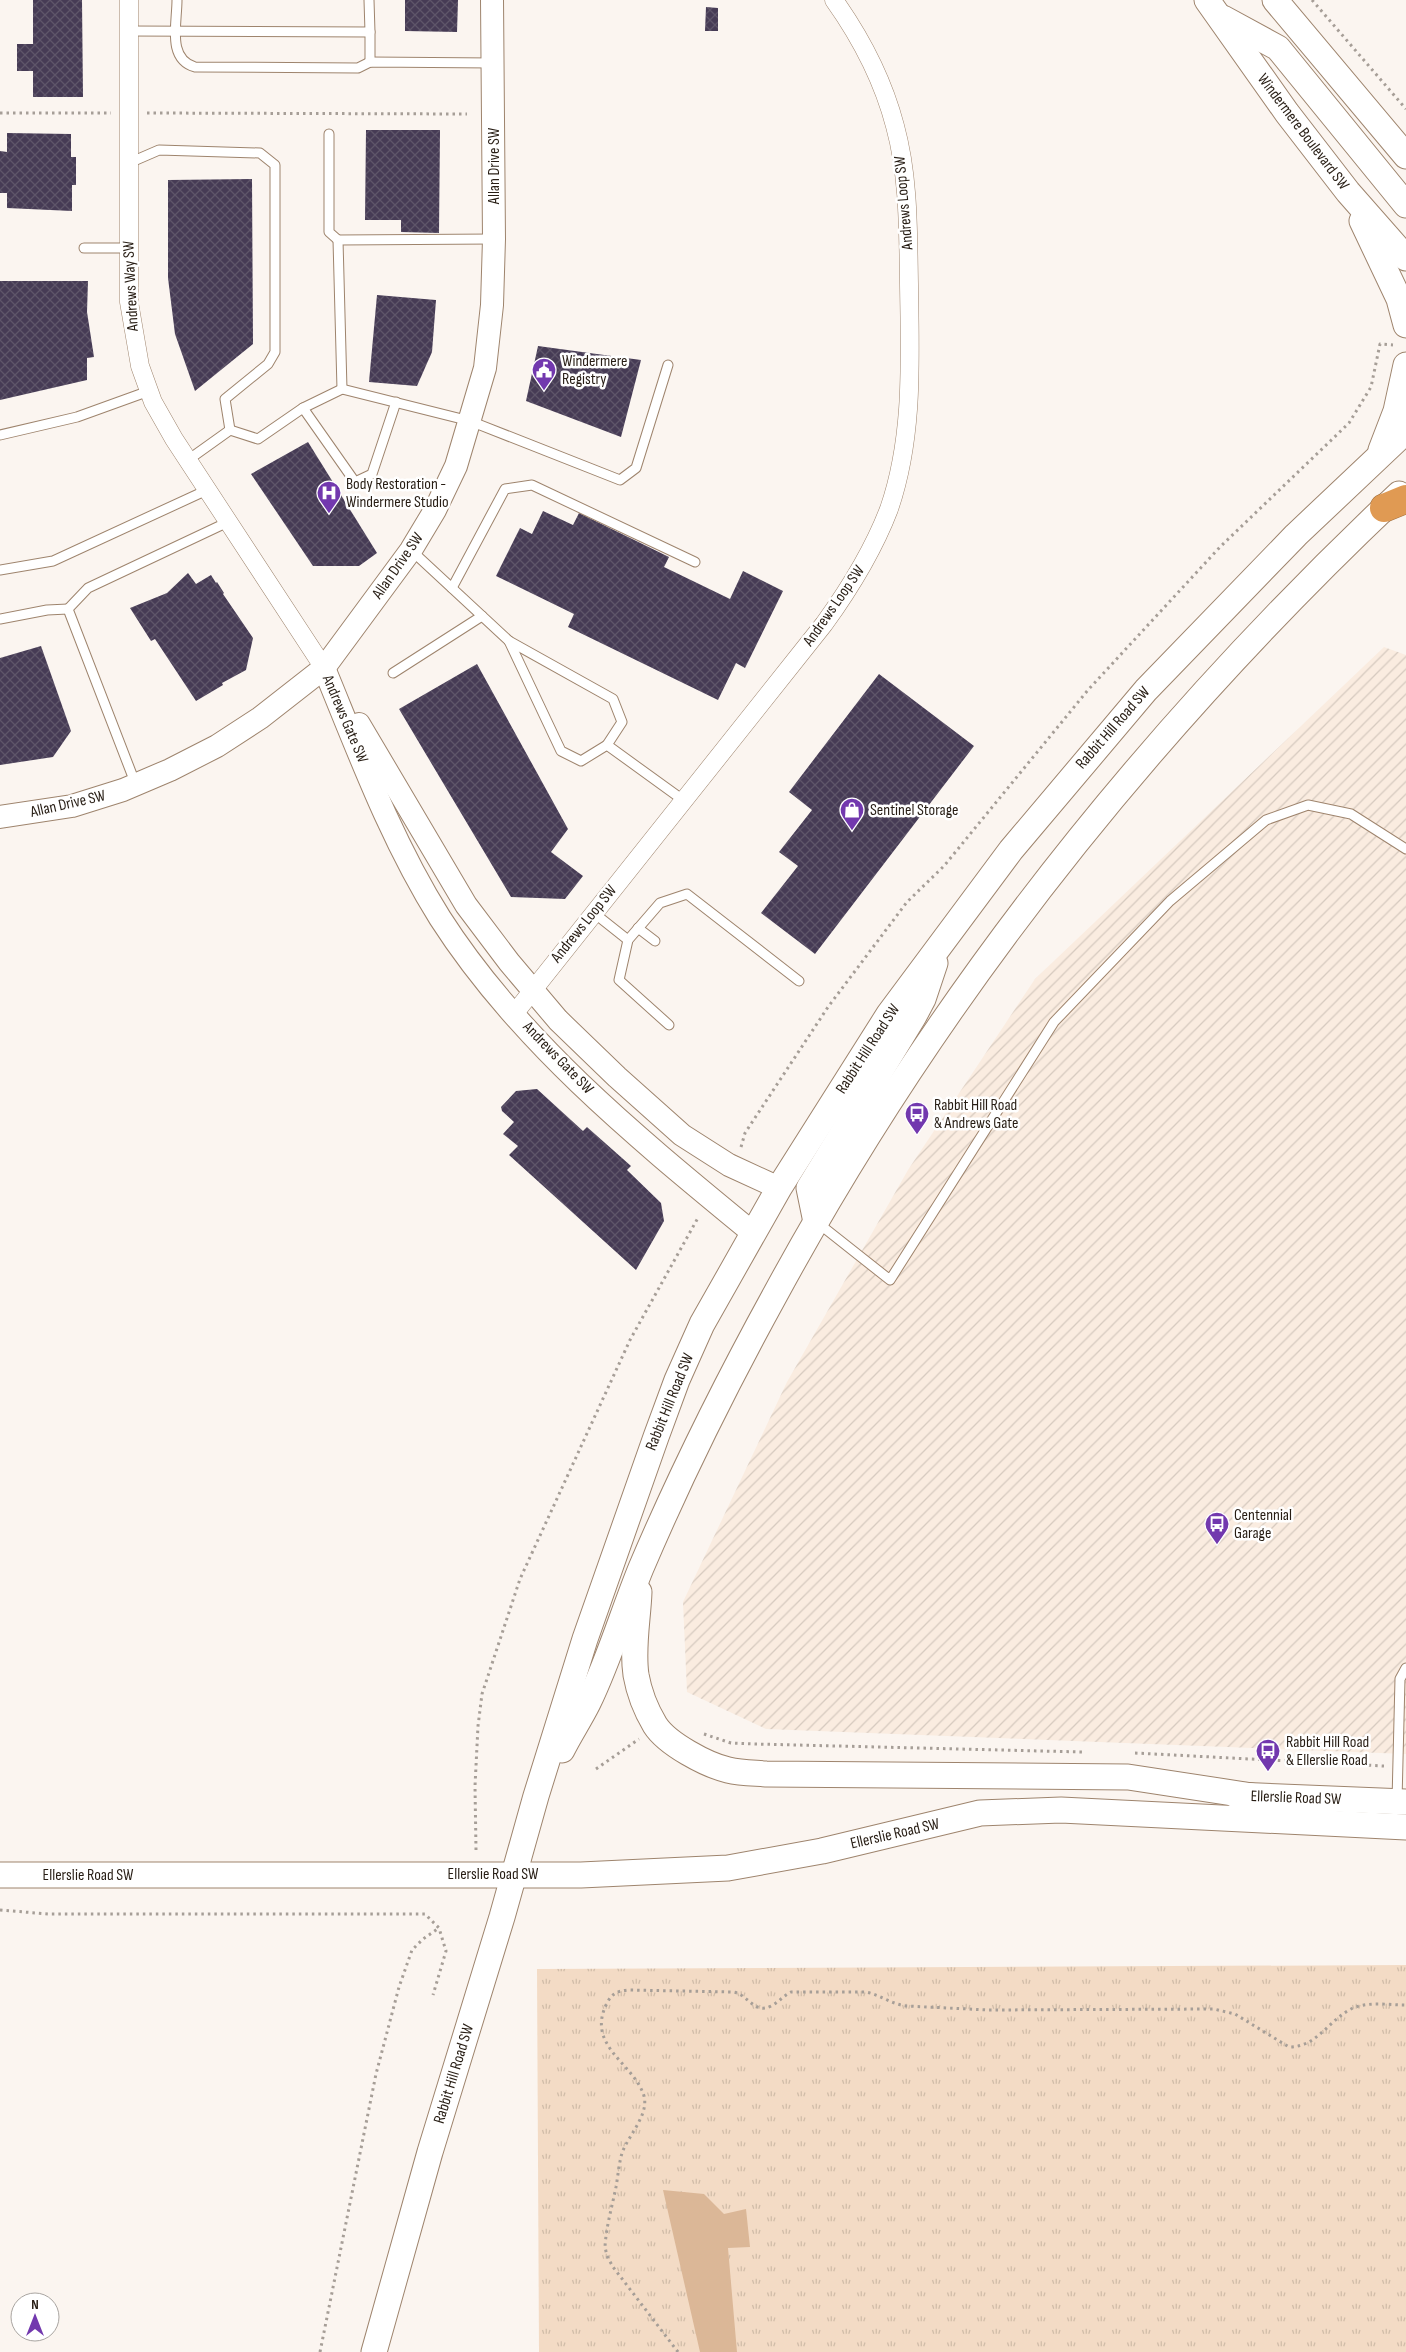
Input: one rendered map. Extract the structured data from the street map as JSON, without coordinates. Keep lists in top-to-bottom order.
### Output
{
  "streets": {
    "main road": ["Windermere Boulevard SW", "Rabbit Hill Road SW", "Ellerslie Road SW"],
    "street": [
      "Allan Drive SW",
      "Andrews Loop SW",
      "Andrews Way SW",
      "Andrews Gate SW"
    ]
  },
  "crossings": [
    ["Allan Drive SW", "Andrews Way SW"],
    ["Allan Drive SW", "Andrews Gate SW"],
    ["Andrews Loop SW", "Andrews Gate SW"],
    ["Andrews Way SW", "Andrews Gate SW"],
    ["Andrews Gate SW", "Rabbit Hill Road SW"],
    ["Rabbit Hill Road SW", "Ellerslie Road SW"]
  ],
  "places": {
    "public building": ["Windermere Registry"],
    "hospital": ["Body Restoration - Windermere Studio"],
    "shop": ["Sentinel Storage"],
    "bus stop": ["Rabbit Hill Road & Andrews Gate", "Centennial Garage", "Rabbit Hill Road & Ellerslie Road"]
  },
  "north": "top"
}
